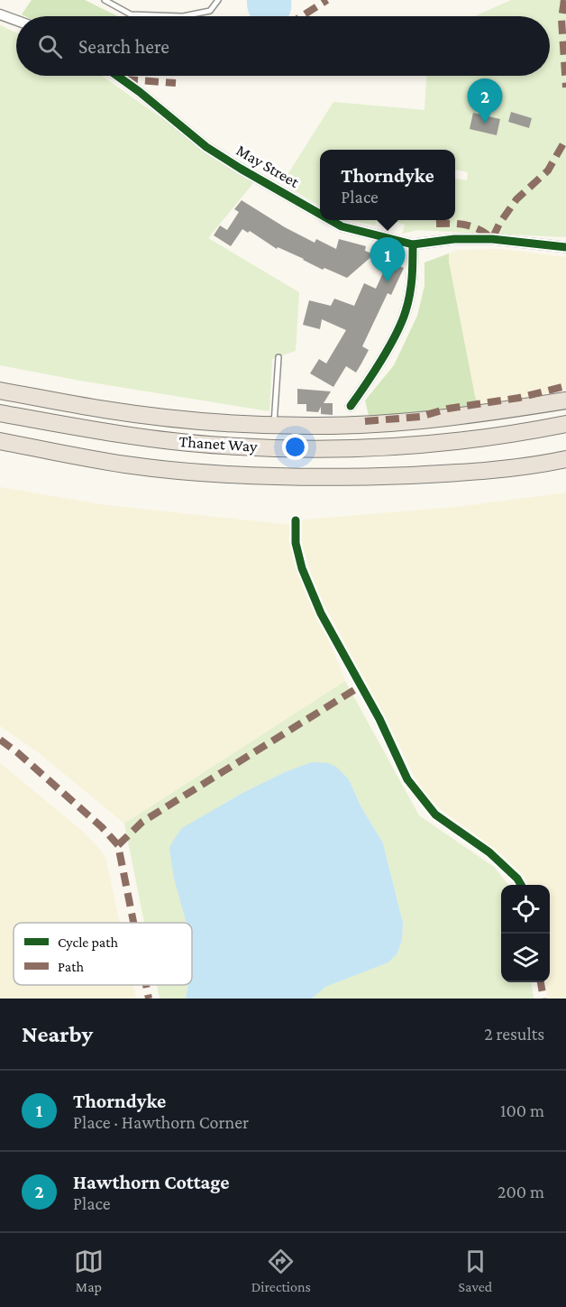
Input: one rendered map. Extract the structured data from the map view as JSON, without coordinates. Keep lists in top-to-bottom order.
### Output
{
  "streets": {
    "highway": ["Thanet Way"],
    "street": ["May Street"]
  },
  "legend": ["Cycle path", "Path"],
  "page": {
    "search": "Search here",
    "pins": ["2", "1"],
    "popup": ["Thorndyke", "Place"],
    "heading": ["Nearby", "2 results"],
    "list": [
      {
        "mark": "1",
        "name": "Thorndyke",
        "note": "Place · Hawthorn Corner",
        "value": "100 m"
      },
      {
        "mark": "2",
        "name": "Hawthorn Cottage",
        "note": "Place",
        "value": "200 m"
      }
    ],
    "nav": ["Map", "Directions", "Saved"]
  }
}
